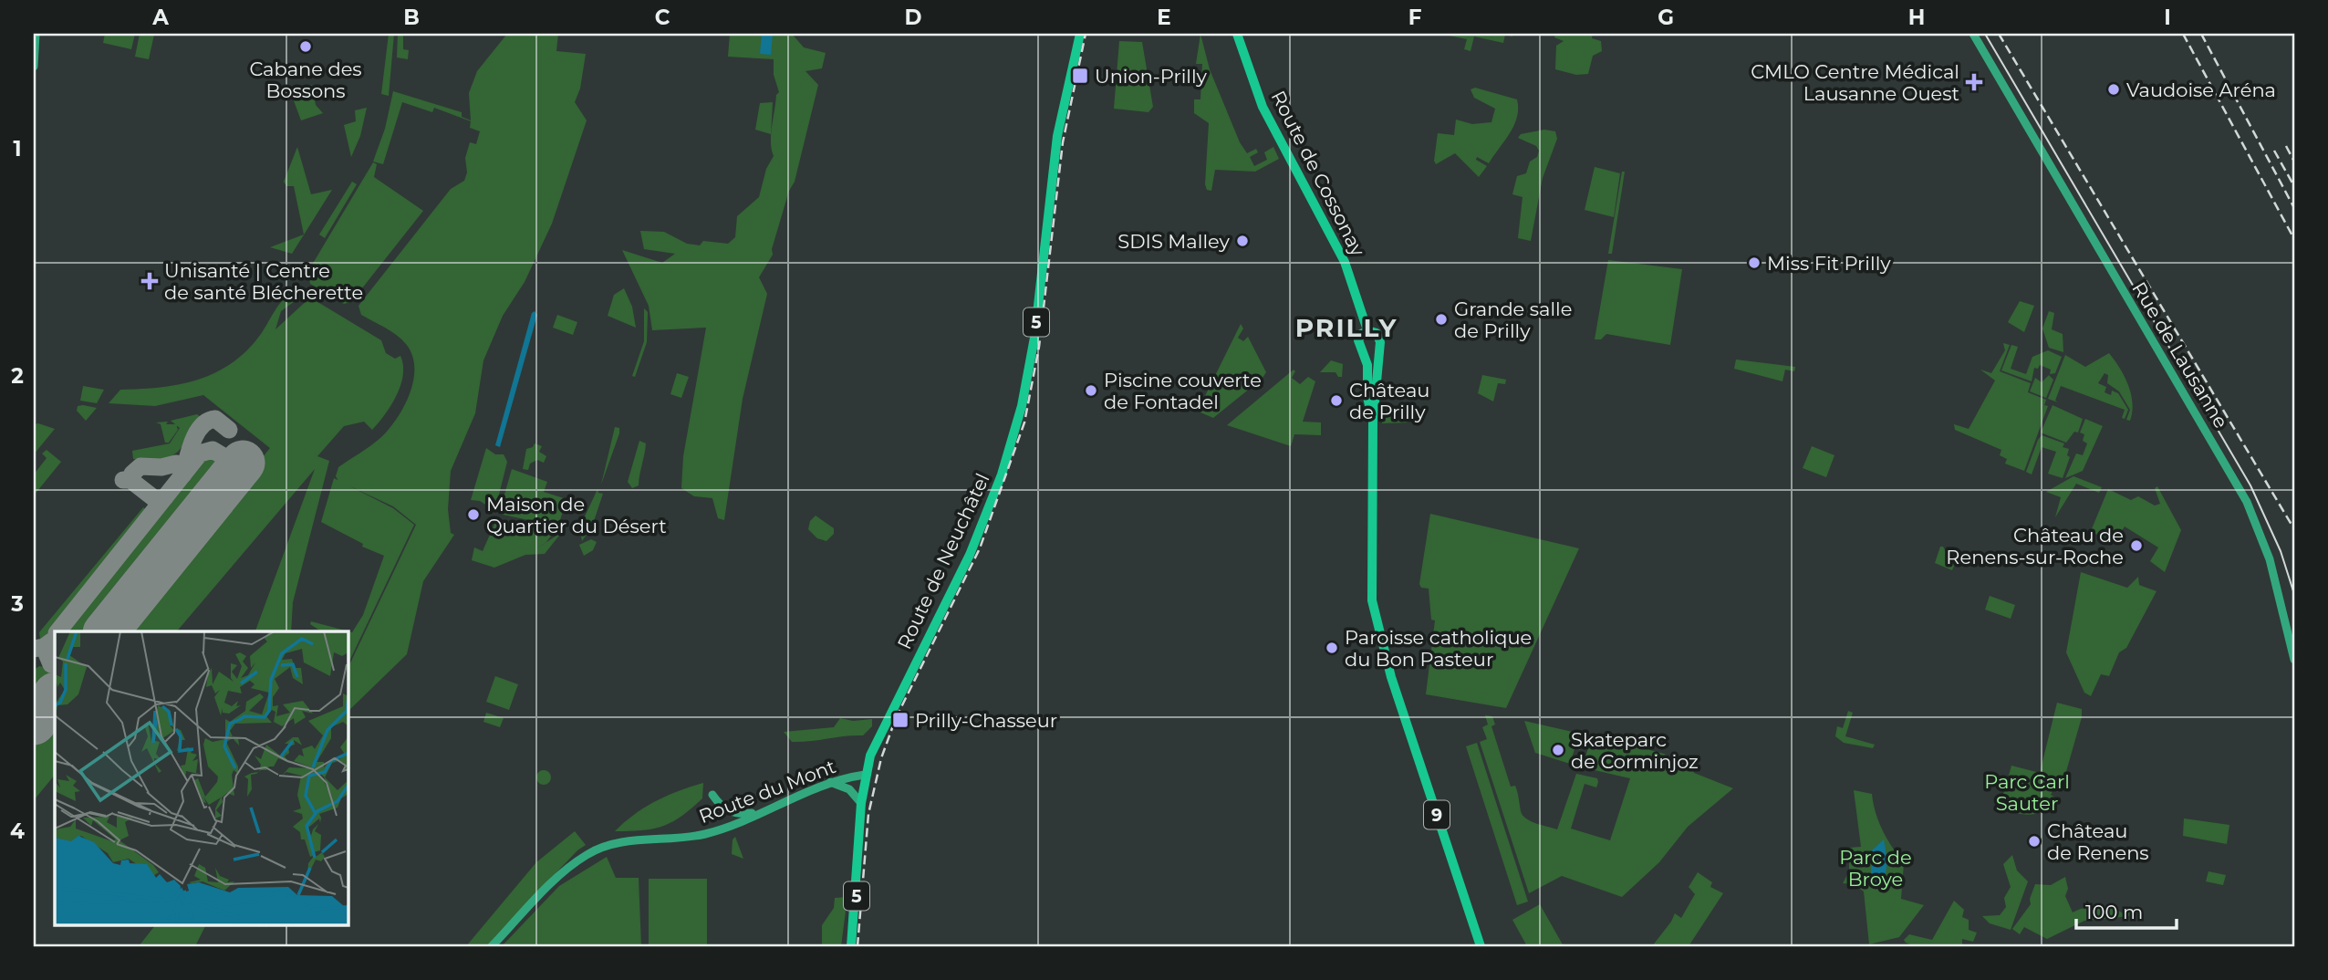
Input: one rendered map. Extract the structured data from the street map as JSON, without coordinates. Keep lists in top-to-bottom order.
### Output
{
  "streets": {
    "main road": [
      "Route de Cossonay",
      "5",
      "Rue de Lausanne",
      "Route de Neuchâtel",
      "Route du Mont",
      "9"
    ]
  },
  "crossings": [
    ["Route de Cossonay", "9"],
    ["Route de Neuchâtel", "Route du Mont"]
  ],
  "districts": ["PRILLY"],
  "parks": ["Parc Carl Sauter", "Parc de Broye"],
  "places": {
    "other": [
      "Cabane des Bossons",
      "Vaudoise Aréna",
      "SDIS Malley",
      "Miss Fit Prilly",
      "Grande salle de Prilly",
      "Piscine couverte de Fontadel",
      "Château de Prilly",
      "Maison de Quartier du Désert",
      "Château de Renens-sur-Roche",
      "Paroisse catholique du Bon Pasteur",
      "Skateparc de Corminjoz",
      "Château de Renens"
    ],
    "transit": ["Union-Prilly", "Prilly-Chasseur"],
    "health": ["CMLO Centre Médical Lausanne Ouest", "Unisanté | Centre de santé Blécherette"]
  },
  "scale_bar": "100 m",
  "grid": {
    "columns": [
      "A",
      "B",
      "C",
      "D",
      "E",
      "F",
      "G",
      "H",
      "I"
    ],
    "rows": [
      "1",
      "2",
      "3",
      "4"
    ]
  }
}
